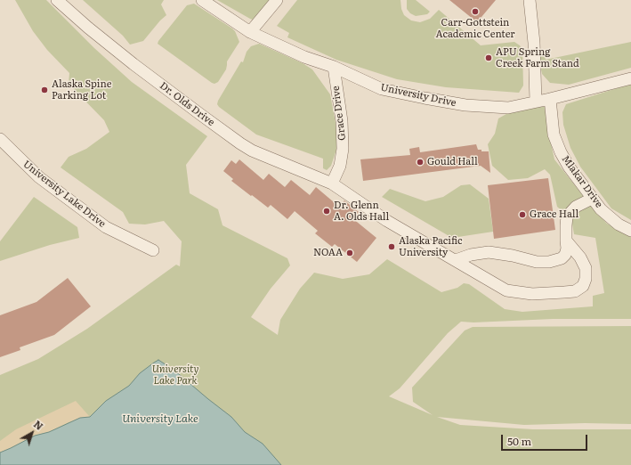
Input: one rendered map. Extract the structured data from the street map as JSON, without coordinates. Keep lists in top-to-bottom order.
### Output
{
  "streets": {
    "street": [
      "University Drive",
      "Dr. Olds Drive",
      "Grace Drive",
      "Mlakar Drive",
      "University Lake Drive"
    ]
  },
  "crossings": [
    ["University Drive", "Grace Drive"],
    ["University Drive", "Mlakar Drive"],
    ["Dr. Olds Drive", "Grace Drive"]
  ],
  "water": ["University Lake"],
  "parks": ["University Lake Park"],
  "places": [
    "Carr-Gottstein Academic Center",
    "APU Spring Creek Farm Stand",
    "Alaska Spine Parking Lot",
    "Gould Hall",
    "Dr. Glenn A. Olds Hall",
    "Grace Hall",
    "Alaska Pacific University",
    "NOAA"
  ],
  "scale_bar": "50 m",
  "north": "top right"
}
